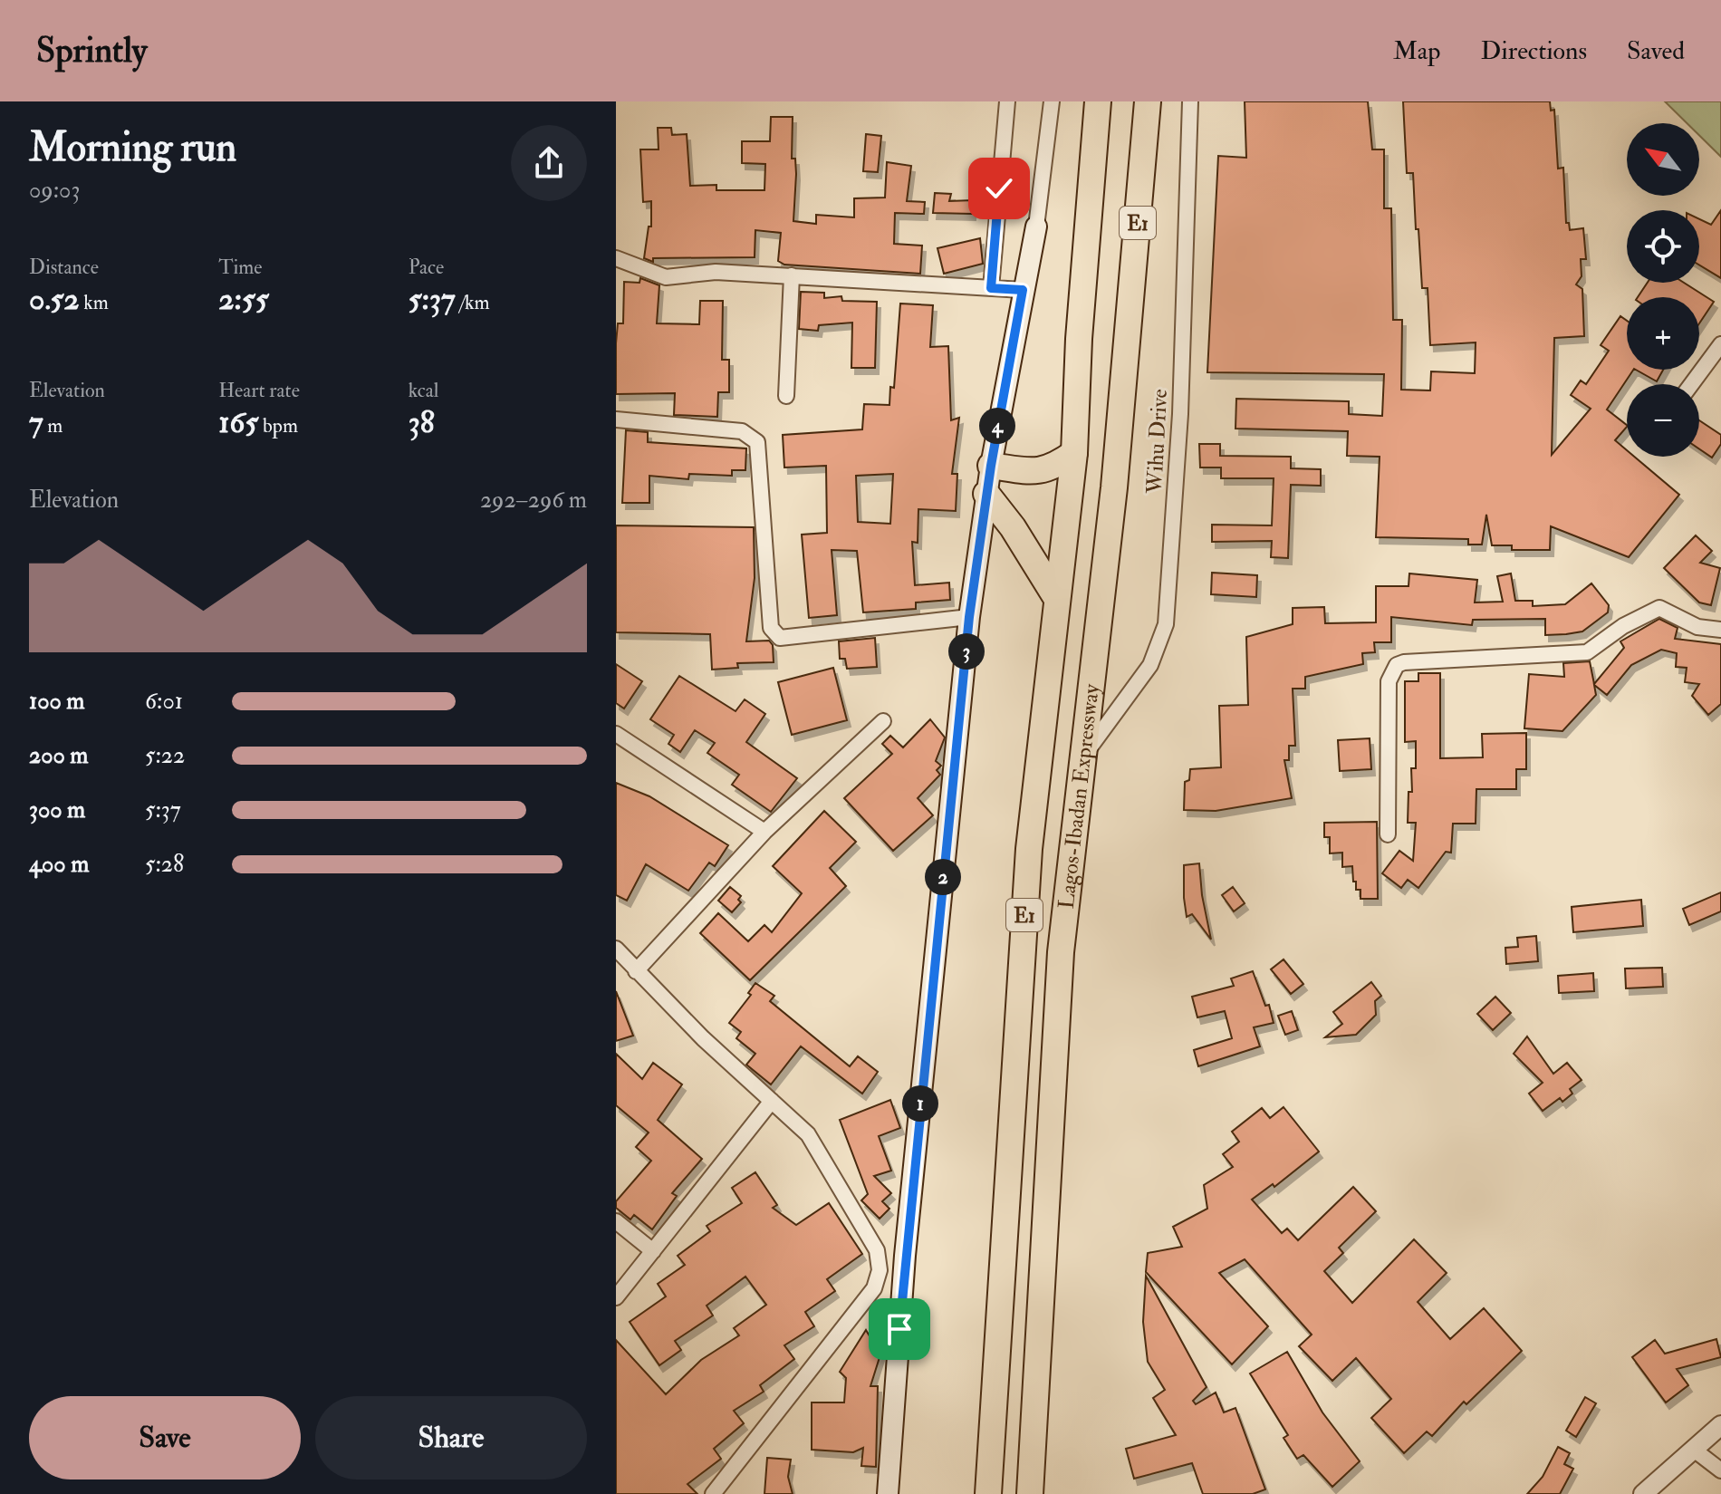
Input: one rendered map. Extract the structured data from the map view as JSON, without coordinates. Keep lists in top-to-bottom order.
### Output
{
  "streets": {
    "highway": ["E1", "Lagos-Ibadan Expressway"],
    "street": ["Wihu Drive"]
  },
  "crossings": [
    ["Wihu Drive", "Lagos-Ibadan Expressway"]
  ],
  "north": "top left",
  "page": {
    "header": "Sprintly",
    "nav": ["Map", "Directions", "Saved"],
    "heading": ["Morning run", "09:03"],
    "map_buttons": ["+", "−"],
    "stats": [
      ["Distance", "0.52 km"],
      ["Time", "2:55"],
      ["Pace", "5:37 /km"],
      ["Elevation", "7 m"],
      ["Heart rate", "165 bpm"],
      ["kcal", "38"]
    ],
    "pins": [
      "4",
      "3",
      "2",
      "1"
    ],
    "chart": ["Elevation", "292–296 m"],
    "list": [
      {
        "name": "100 m",
        "note": "6:01"
      },
      {
        "name": "200 m",
        "note": "5:22"
      },
      {
        "name": "300 m",
        "note": "5:37"
      },
      {
        "name": "400 m",
        "note": "5:28"
      }
    ],
    "buttons": ["Save", "Share"]
  }
}
